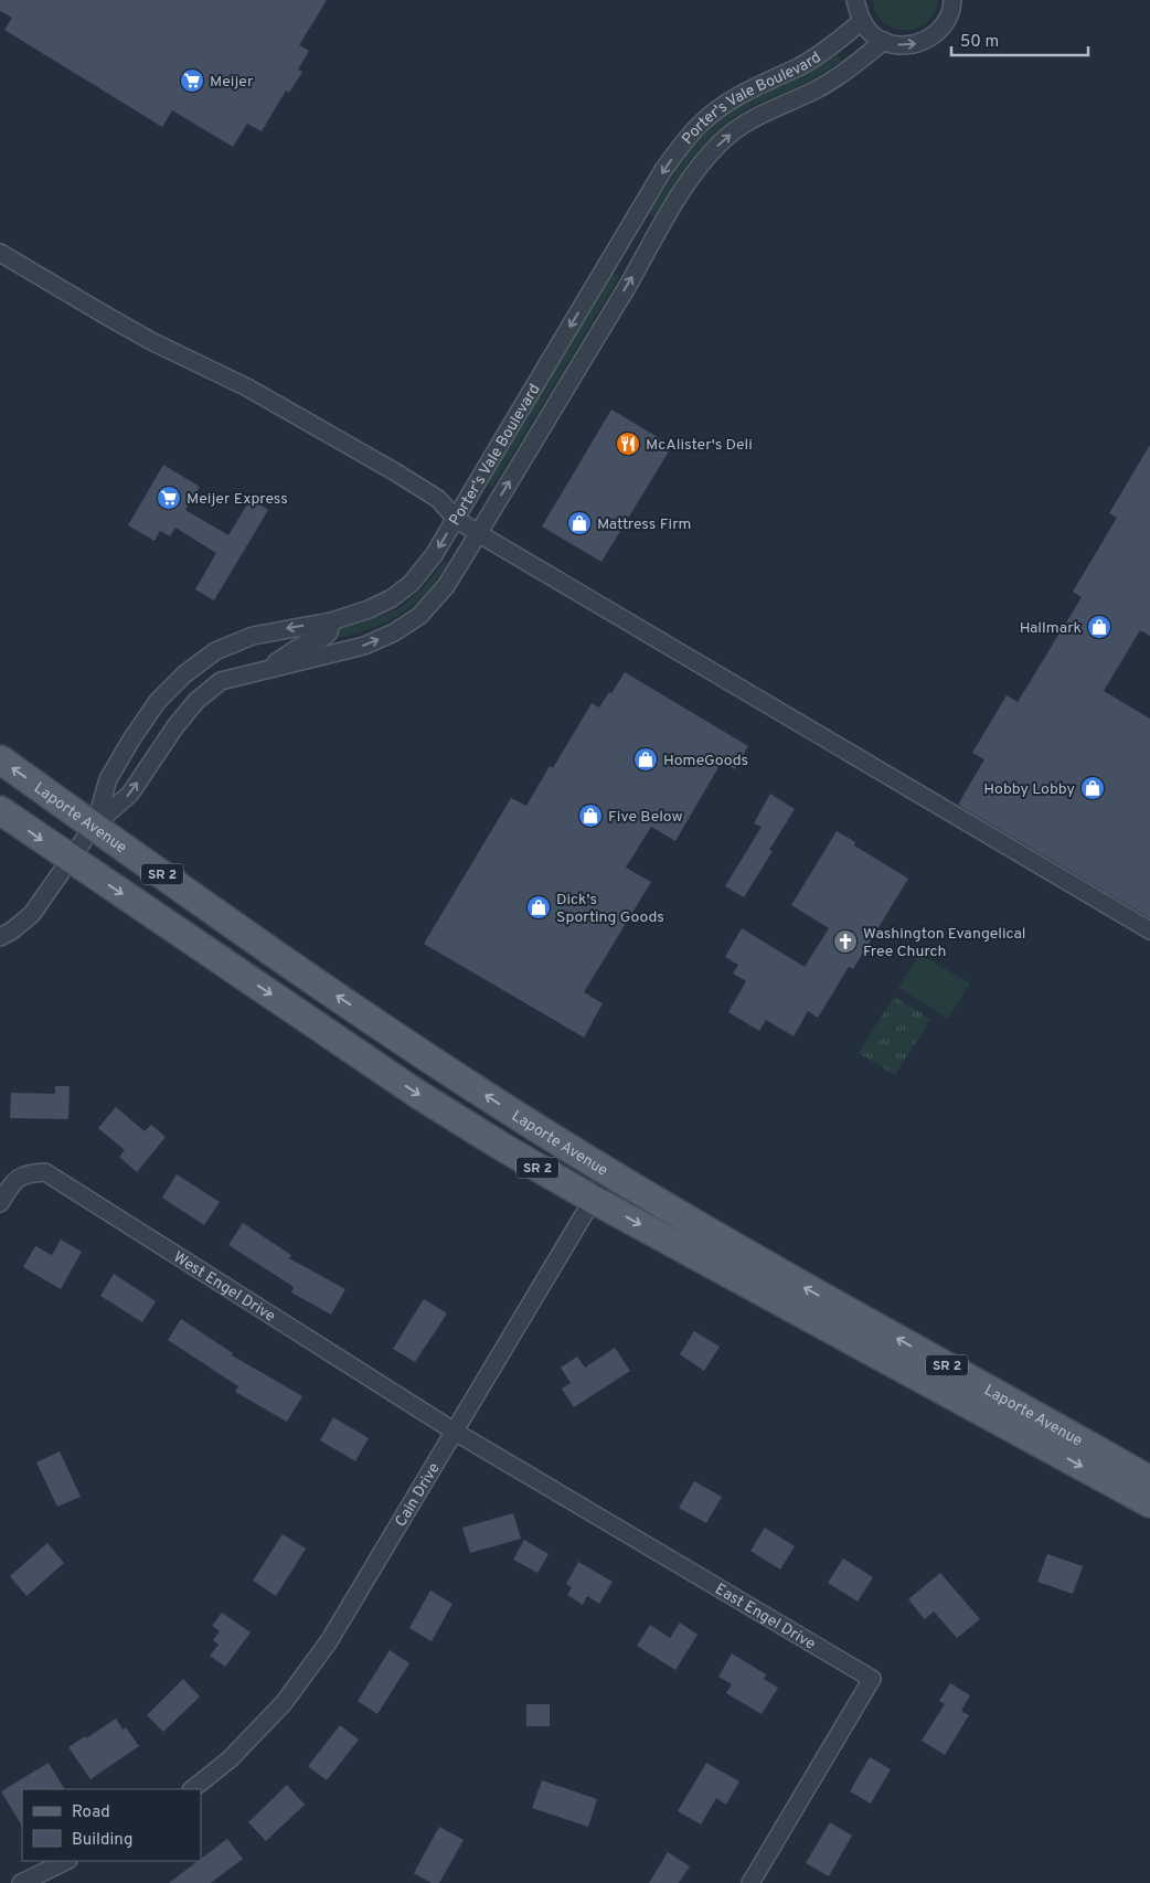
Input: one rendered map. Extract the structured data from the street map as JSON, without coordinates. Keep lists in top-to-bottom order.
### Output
{
  "streets": {
    "main road": ["Laporte Avenue", "SR 2"],
    "street": [
      "Porter's Vale Boulevard",
      "West Engel Drive",
      "Cain Drive",
      "East Engel Drive"
    ]
  },
  "crossings": [
    ["Porter's Vale Boulevard", "Laporte Avenue"],
    ["Laporte Avenue", "Cain Drive"],
    ["West Engel Drive", "Cain Drive"],
    ["West Engel Drive", "East Engel Drive"],
    ["Cain Drive", "East Engel Drive"]
  ],
  "places": {
    "supermarket": ["Meijer", "Meijer Express"],
    "restaurant": ["McAlister's Deli"],
    "shop": [
      "Mattress Firm",
      "Hallmark",
      "HomeGoods",
      "Hobby Lobby",
      "Five Below",
      "Dick's Sporting Goods"
    ],
    "church": ["Washington Evangelical Free Church"]
  },
  "legend": ["Road", "Building"],
  "scale_bar": "50 m"
}
